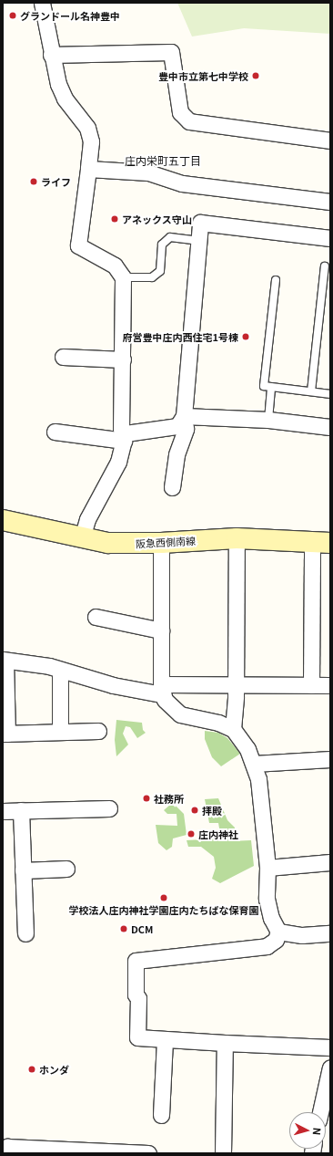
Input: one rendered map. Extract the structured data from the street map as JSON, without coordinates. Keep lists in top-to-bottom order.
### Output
{
  "streets": {
    "street": ["阪急西側南線"]
  },
  "districts": ["庄内栄町五丁目"],
  "places": [
    "グランドール名神豊中",
    "豊中市立第七中学校",
    "ライフ",
    "アネックス守山",
    "府営豊中庄内西住宅1号棟",
    "社務所",
    "拝殿",
    "庄内神社",
    "学校法人庄内神社学園庄内たちばな保育園",
    "DCM",
    "ホンダ"
  ],
  "north": "right"
}
